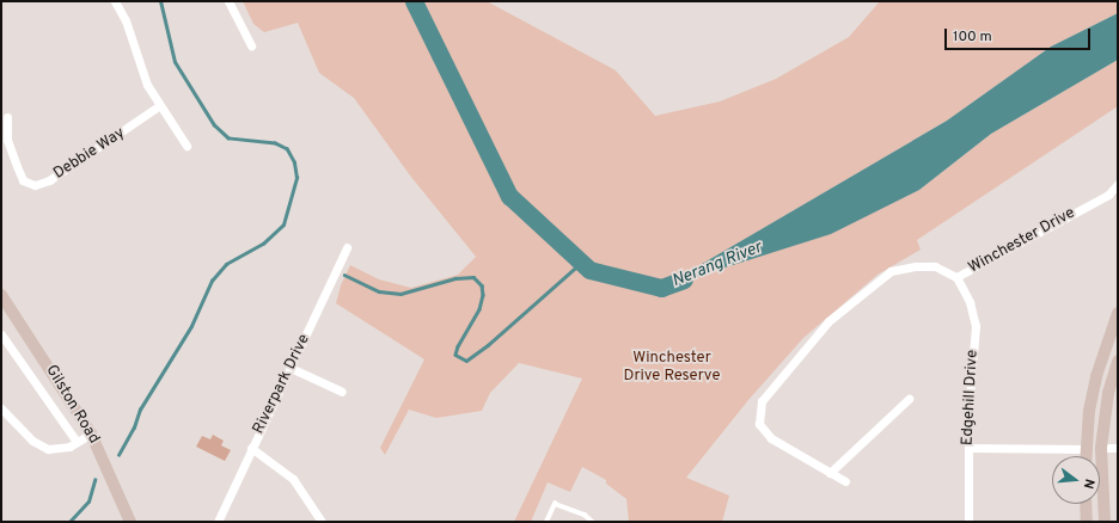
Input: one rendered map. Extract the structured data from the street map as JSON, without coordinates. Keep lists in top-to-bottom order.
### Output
{
  "streets": {
    "main road": ["Gilston Road"],
    "street": [
      "Debbie Way",
      "Winchester Drive",
      "Riverpark Drive",
      "Edgehill Drive"
    ]
  },
  "crossings": [
    ["Winchester Drive", "Edgehill Drive"]
  ],
  "water": ["Nerang River"],
  "parks": ["Winchester Drive Reserve"],
  "scale_bar": "100 m",
  "north": "right"
}
